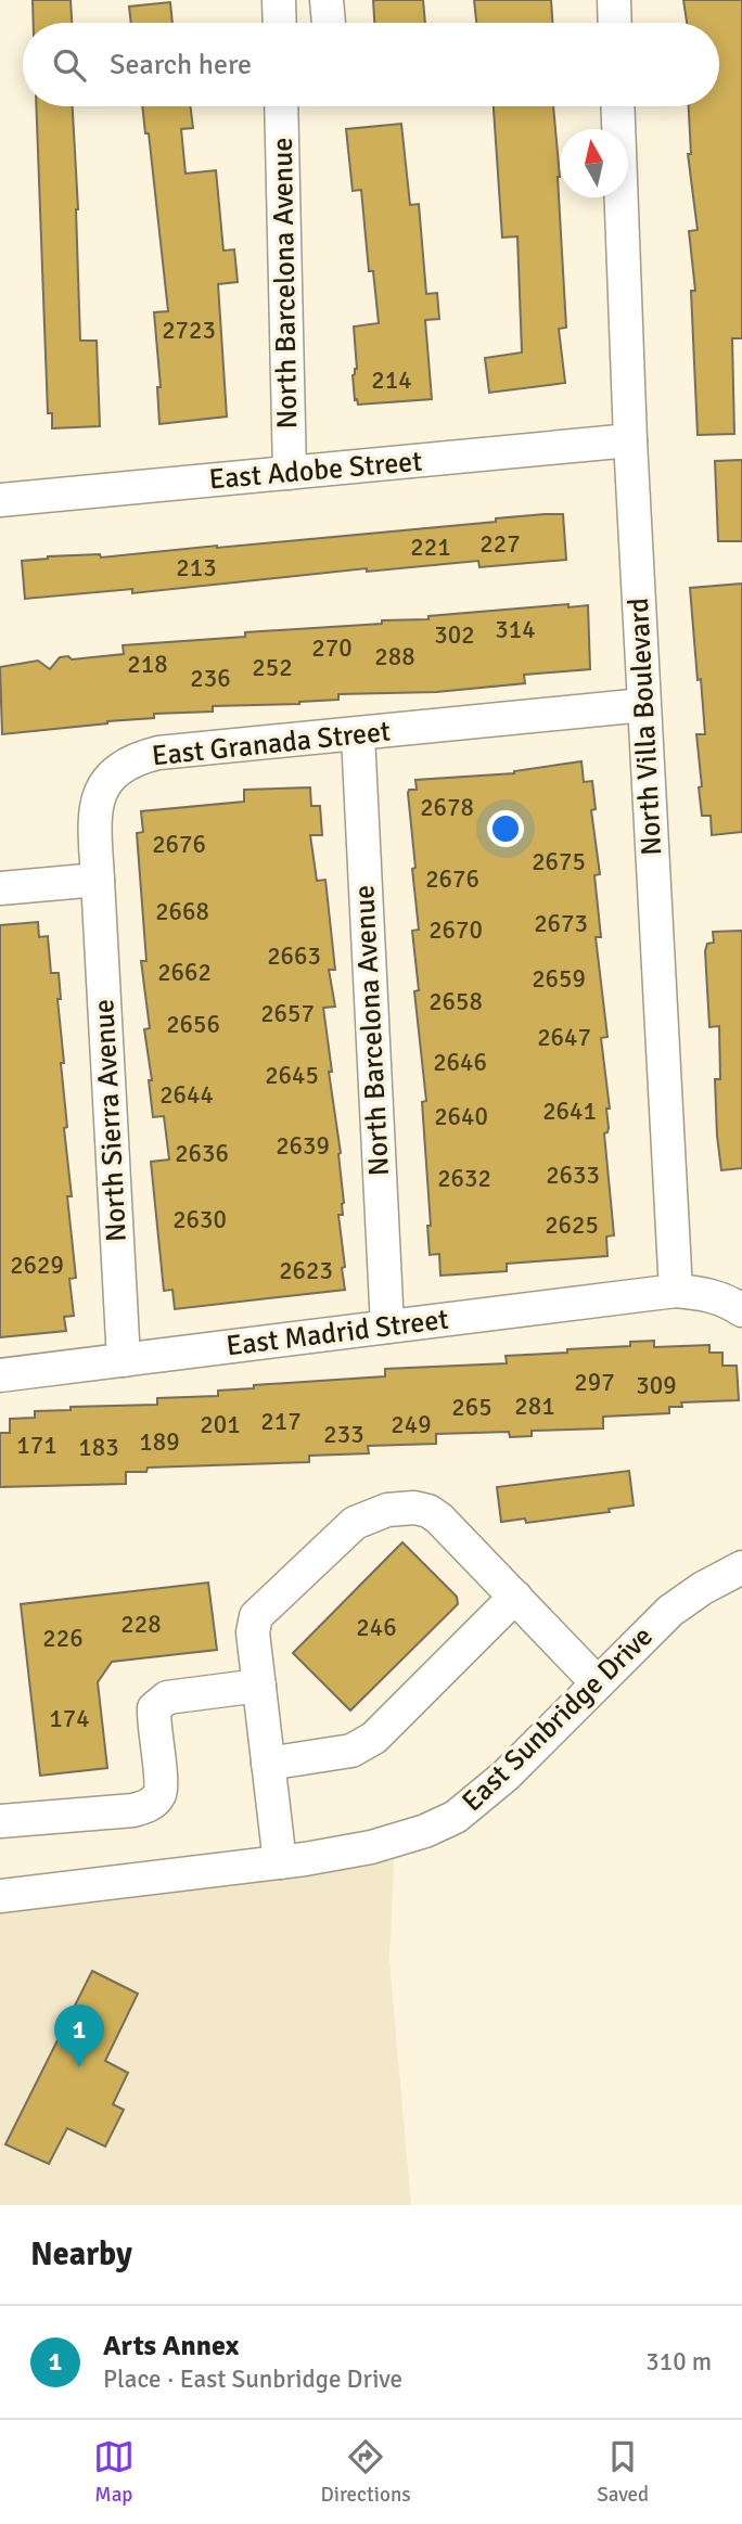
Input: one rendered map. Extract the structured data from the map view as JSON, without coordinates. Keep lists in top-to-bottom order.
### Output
{
  "streets": {
    "street": [
      "North Barcelona Avenue",
      "East Adobe Street",
      "North Villa Boulevard",
      "East Granada Street",
      "North Sierra Avenue",
      "East Madrid Street",
      "East Sunbridge Drive"
    ]
  },
  "crossings": [
    ["North Barcelona Avenue", "East Adobe Street"],
    ["North Barcelona Avenue", "East Granada Street"],
    ["North Barcelona Avenue", "East Madrid Street"],
    ["East Adobe Street", "North Villa Boulevard"],
    ["North Villa Boulevard", "East Granada Street"],
    ["North Villa Boulevard", "East Madrid Street"],
    ["East Granada Street", "North Sierra Avenue"],
    ["North Sierra Avenue", "East Madrid Street"]
  ],
  "house_numbers": [
    "2723",
    "214",
    "227",
    "221",
    "213",
    "314",
    "302",
    "270",
    "288",
    "218",
    "252",
    "236",
    "2678",
    "2676",
    "2675",
    "2676",
    "2668",
    "2673",
    "2670",
    "2663",
    "2662",
    "2659",
    "2658",
    "2657",
    "2656",
    "2647",
    "2646",
    "2645",
    "2644",
    "2641",
    "2640",
    "2639",
    "2636",
    "2633",
    "2632",
    "2630",
    "2625",
    "2629",
    "2623",
    "297",
    "309",
    "281",
    "265",
    "217",
    "201",
    "249",
    "233",
    "189",
    "171",
    "183",
    "228",
    "246",
    "226",
    "174"
  ],
  "north": "top",
  "page": {
    "search": "Search here",
    "pins": "1",
    "heading": "Nearby",
    "list": [
      {
        "mark": "1",
        "name": "Arts Annex",
        "note": "Place · East Sunbridge Drive",
        "value": "310 m"
      }
    ],
    "nav": ["Map", "Directions", "Saved"]
  }
}
